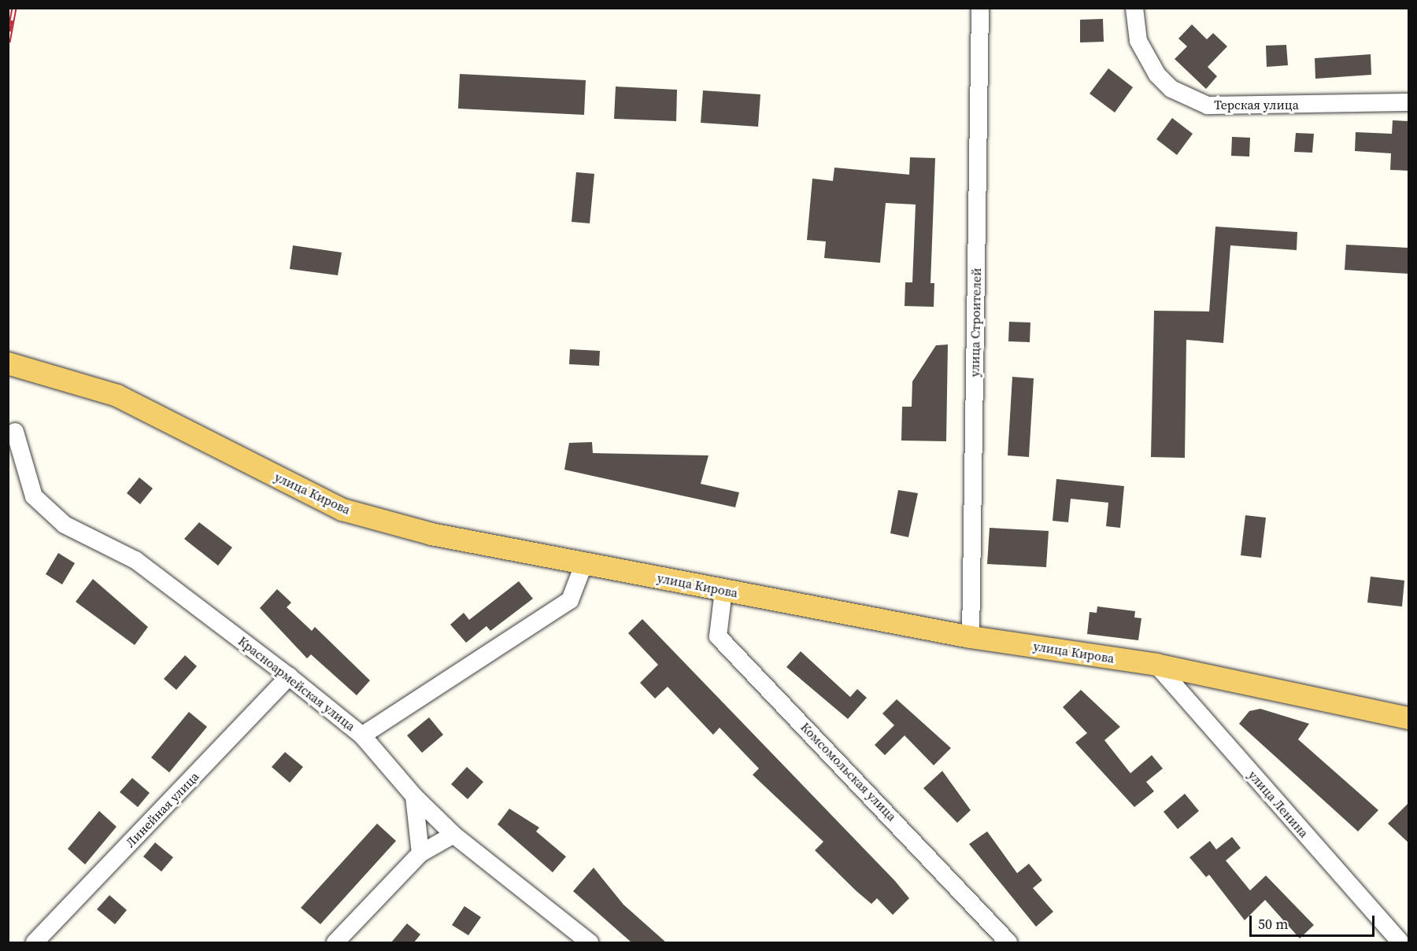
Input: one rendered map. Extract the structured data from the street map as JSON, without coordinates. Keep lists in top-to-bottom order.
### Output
{
  "streets": {
    "main road": ["улица Кирова"],
    "street": [
      "Терская улица",
      "улица Строителей",
      "Красноармейская улица",
      "Комсомольская улица",
      "улица Ленина",
      "Линейная улица"
    ]
  },
  "crossings": [
    ["улица Строителей", "улица Кирова"],
    ["улица Кирова", "Комсомольская улица"],
    ["улица Кирова", "улица Ленина"],
    ["Красноармейская улица", "Линейная улица"]
  ],
  "scale_bar": "50 m"
}
